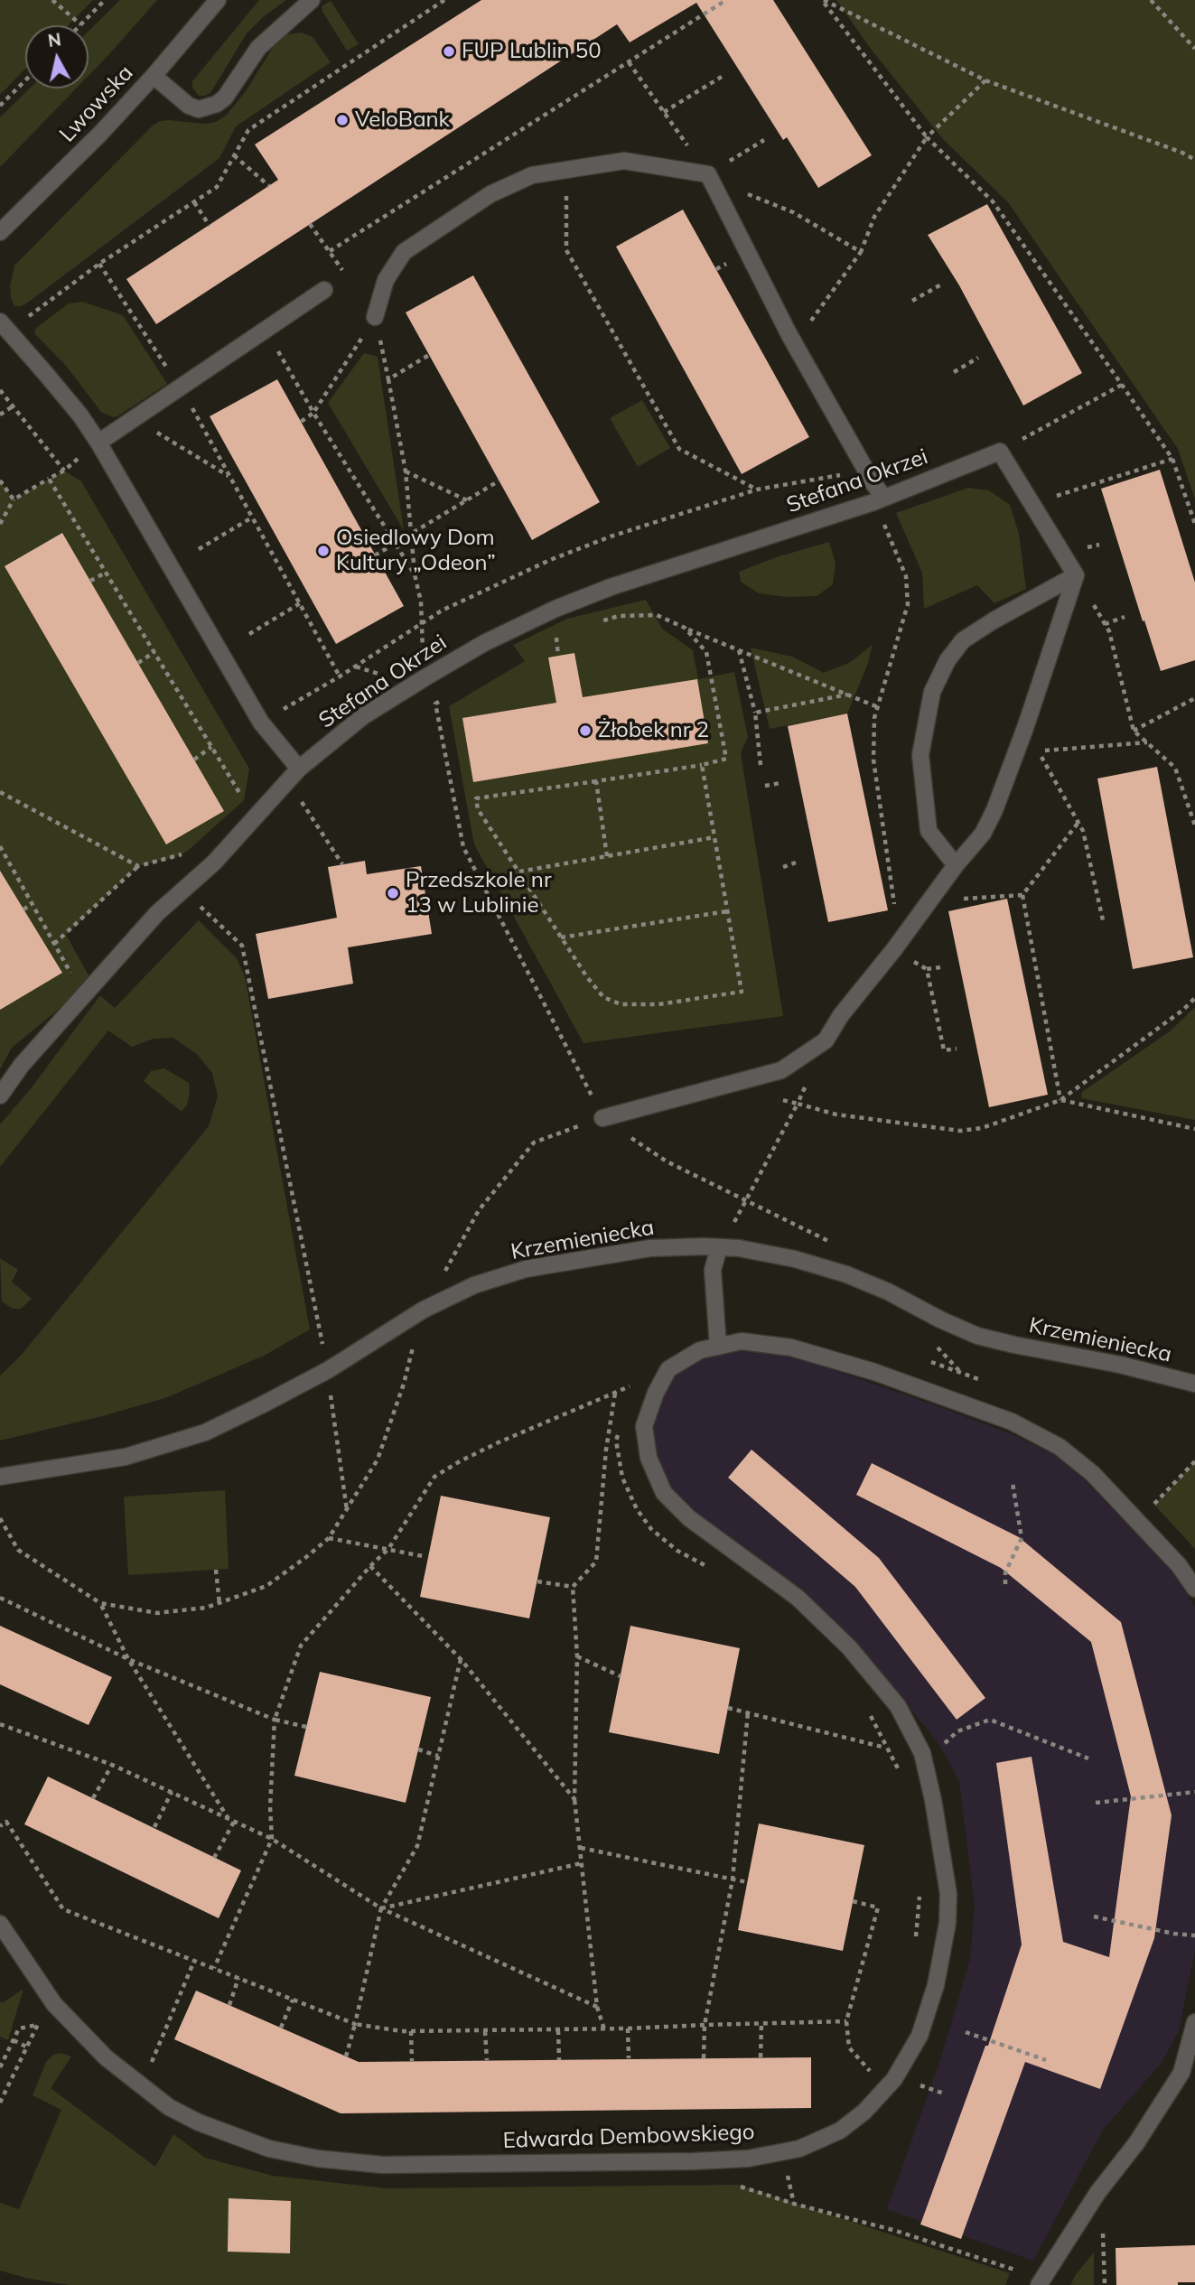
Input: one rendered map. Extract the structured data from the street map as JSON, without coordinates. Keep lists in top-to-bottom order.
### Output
{
  "streets": {
    "street": [
      "Lwowska",
      "Stefana Okrzei",
      "Krzemieniecka",
      "Edwarda Dembowskiego"
    ]
  },
  "places": [
    "FUP Lublin 50",
    "VeloBank",
    "Osiedlowy Dom Kultury „Odeon”",
    "Żłobek nr 2",
    "Przedszkole nr 13 w Lublinie"
  ],
  "north": "top"
}
